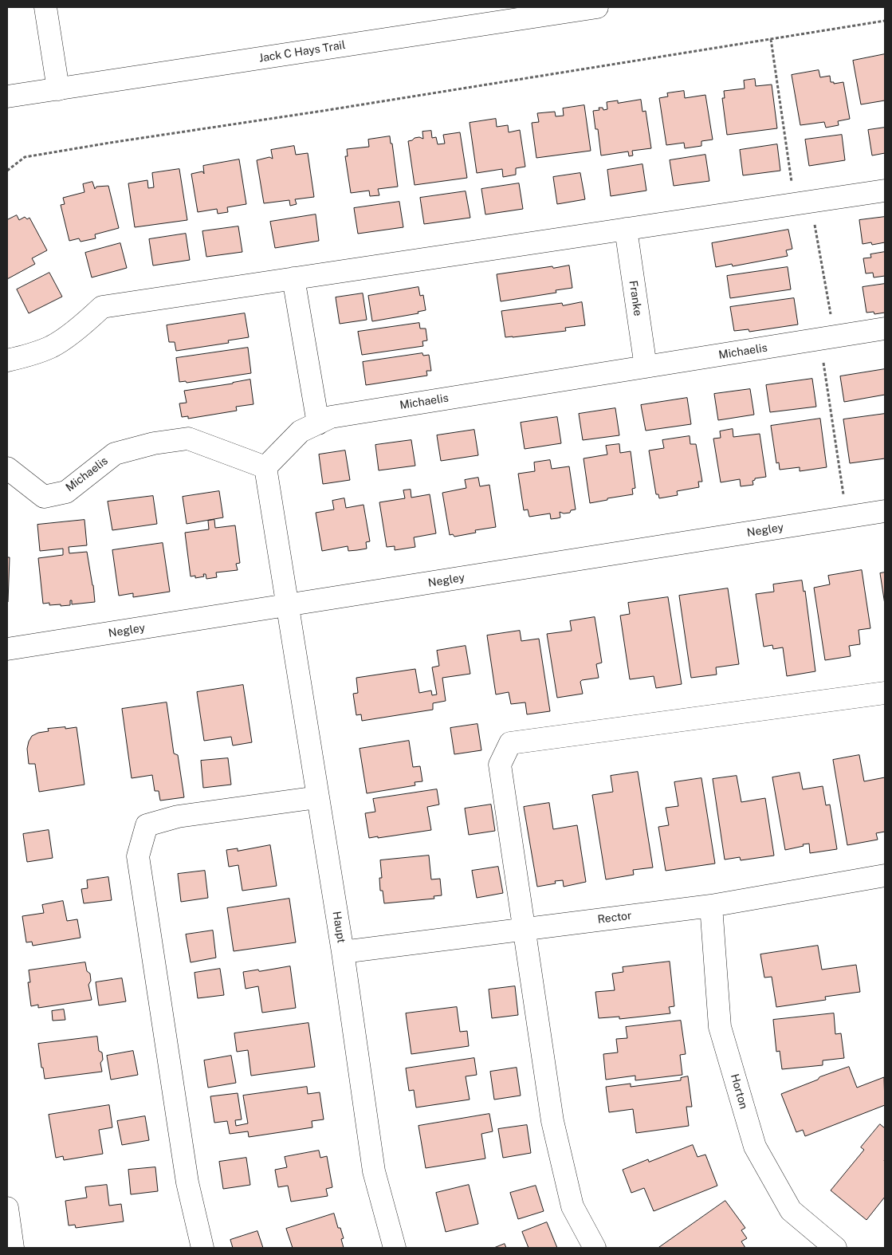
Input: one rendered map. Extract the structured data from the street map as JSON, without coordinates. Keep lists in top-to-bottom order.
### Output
{
  "streets": {
    "street": [
      "Jack C Hays Trail",
      "Franke",
      "Michaelis",
      "Negley",
      "Rector",
      "Haupt",
      "Horton"
    ]
  },
  "crossings": [
    ["Franke", "Michaelis"],
    ["Michaelis", "Haupt"],
    ["Negley", "Haupt"],
    ["Rector", "Haupt"],
    ["Rector", "Horton"]
  ]
}
